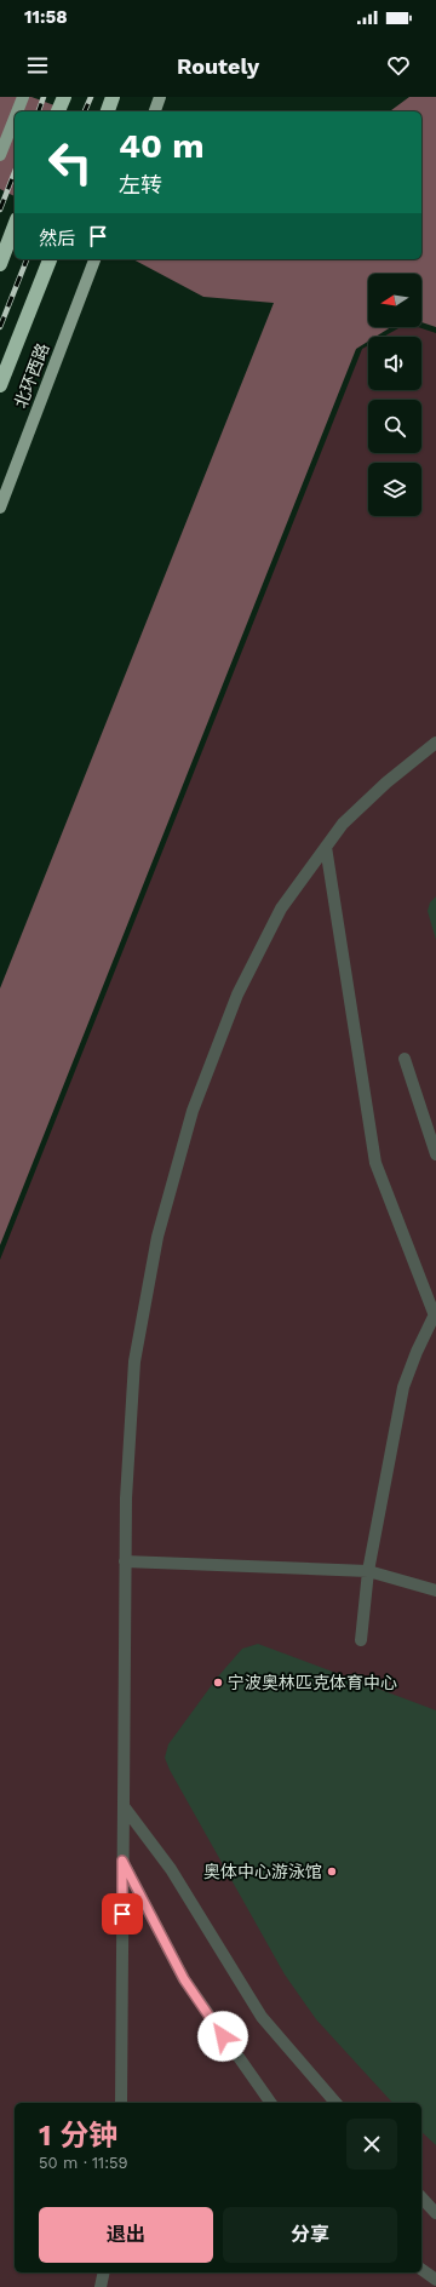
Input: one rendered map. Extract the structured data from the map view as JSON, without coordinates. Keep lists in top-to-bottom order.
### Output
{
  "streets": {
    "main road": ["北环西路"]
  },
  "places": ["宁波奥林匹克体育中心", "奥体中心游泳馆"],
  "north": "left",
  "page": {
    "status": "11:58",
    "header": "Routely",
    "turn": ["40 m", "左转"],
    "then": "然后",
    "heading": ["1 分钟", "50 m · 11:59"],
    "buttons": ["退出", "分享"]
  }
}
